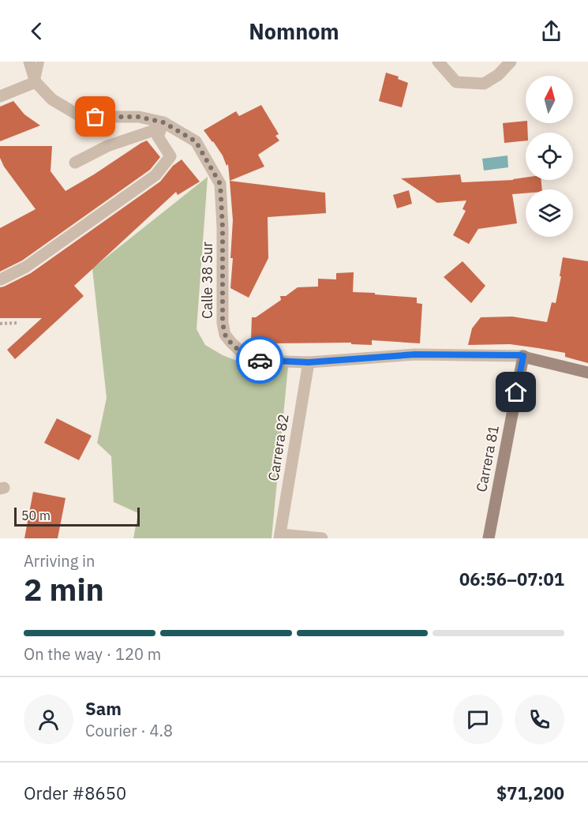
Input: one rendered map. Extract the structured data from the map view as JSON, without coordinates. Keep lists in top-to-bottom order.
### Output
{
  "streets": {
    "main road": ["Calle 38 Sur", "Carrera 81"],
    "street": ["Carrera 82"]
  },
  "crossings": [
    ["Calle 38 Sur", "Carrera 82"],
    ["Calle 38 Sur", "Carrera 81"]
  ],
  "scale_bar": "50 m",
  "north": "top",
  "page": {
    "header": "Nomnom",
    "scale": "50 m",
    "heading": ["2 min", "Arriving in", "06:56–07:01"],
    "panel": [
      "Sam",
      "Courier · 4.8",
      "Order #8650",
      "$71,200"
    ],
    "bar": "On the way · 120 m"
  }
}
